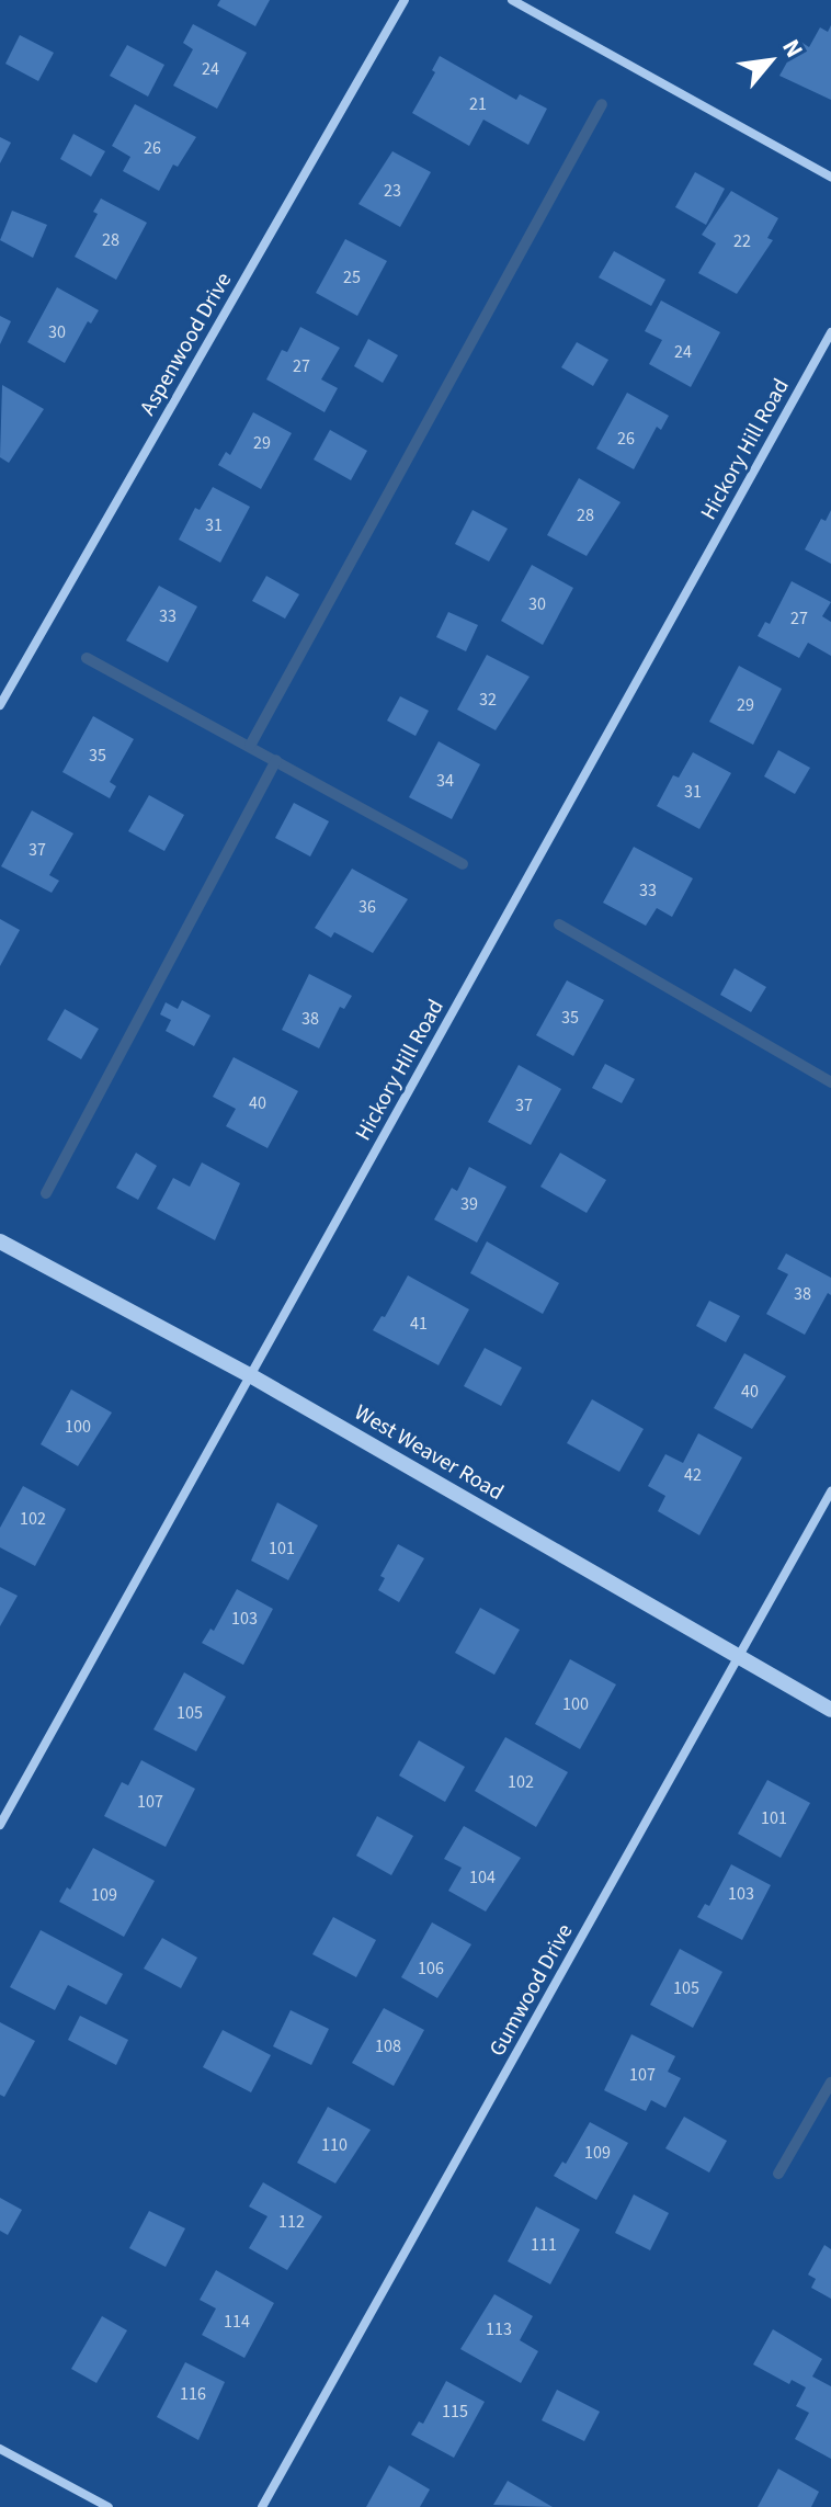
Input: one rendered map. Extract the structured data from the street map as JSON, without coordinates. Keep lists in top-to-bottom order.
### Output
{
  "streets": {
    "street": [
      "Aspenwood Drive",
      "Hickory Hill Road",
      "West Weaver Road",
      "Gumwood Drive"
    ]
  },
  "crossings": [
    ["Hickory Hill Road", "West Weaver Road"],
    ["West Weaver Road", "Gumwood Drive"]
  ],
  "house_numbers": [
    "24",
    "21",
    "26",
    "23",
    "28",
    "22",
    "25",
    "30",
    "24",
    "27",
    "26",
    "29",
    "28",
    "31",
    "30",
    "33",
    "27",
    "32",
    "29",
    "35",
    "34",
    "31",
    "37",
    "33",
    "36",
    "35",
    "38",
    "40",
    "37",
    "39",
    "38",
    "41",
    "40",
    "100",
    "42",
    "102",
    "101",
    "103",
    "100",
    "105",
    "102",
    "107",
    "101",
    "104",
    "103",
    "109",
    "106",
    "105",
    "108",
    "107",
    "110",
    "109",
    "112",
    "111",
    "114",
    "113",
    "116",
    "115"
  ],
  "north": "top right"
}
